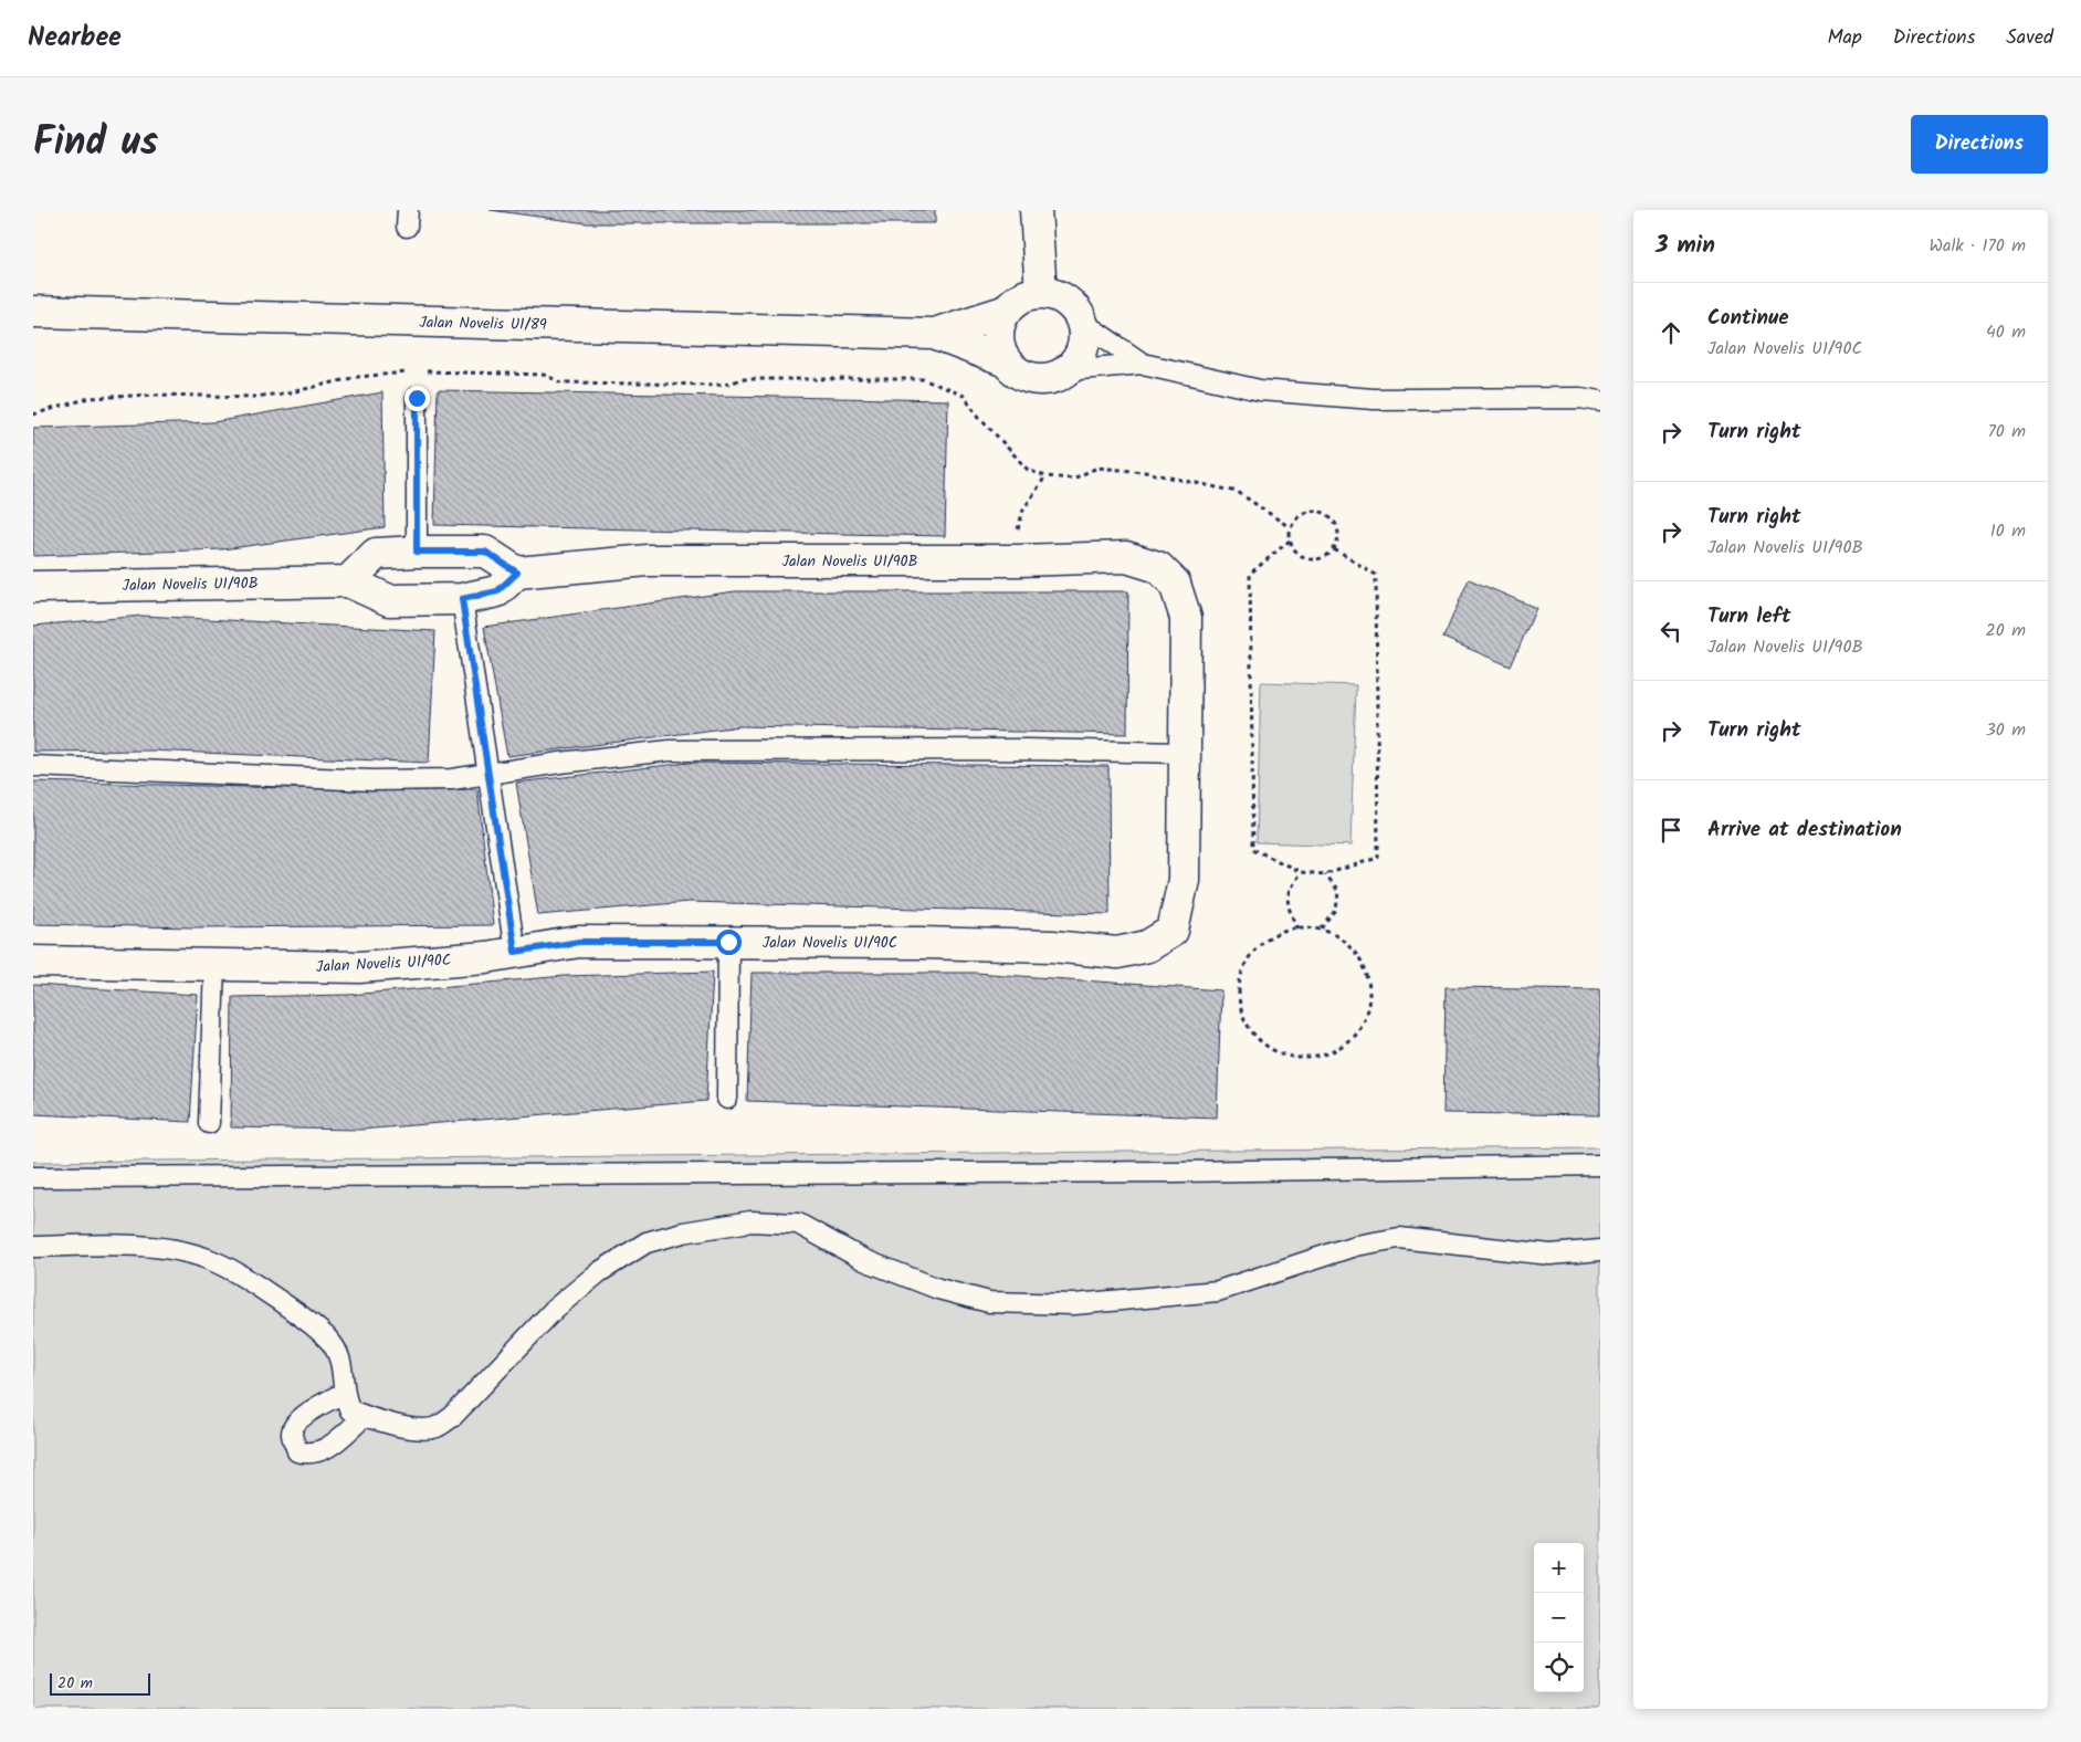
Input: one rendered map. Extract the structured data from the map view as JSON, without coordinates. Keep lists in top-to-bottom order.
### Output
{
  "streets": {
    "street": ["Jalan Novelis U1/89", "Jalan Novelis U1/90B", "Jalan Novelis U1/90C"]
  },
  "crossings": [
    ["Jalan Novelis U1/90B", "Jalan Novelis U1/90C"]
  ],
  "scale_bar": "20 m",
  "page": {
    "header": "Nearbee",
    "nav": ["Map", "Directions", "Saved"],
    "title": "Find us",
    "buttons": "Directions",
    "heading": ["3 min", "Walk · 170 m"],
    "list": [
      ["Continue", "Jalan Novelis U1/90C", "40 m"],
      ["Turn right", "70 m"],
      ["Turn right", "Jalan Novelis U1/90B", "10 m"],
      ["Turn left", "Jalan Novelis U1/90B", "20 m"],
      ["Turn right", "30 m"],
      "Arrive at destination"
    ],
    "map_buttons": ["+", "−"],
    "scale": "20 m"
  }
}
